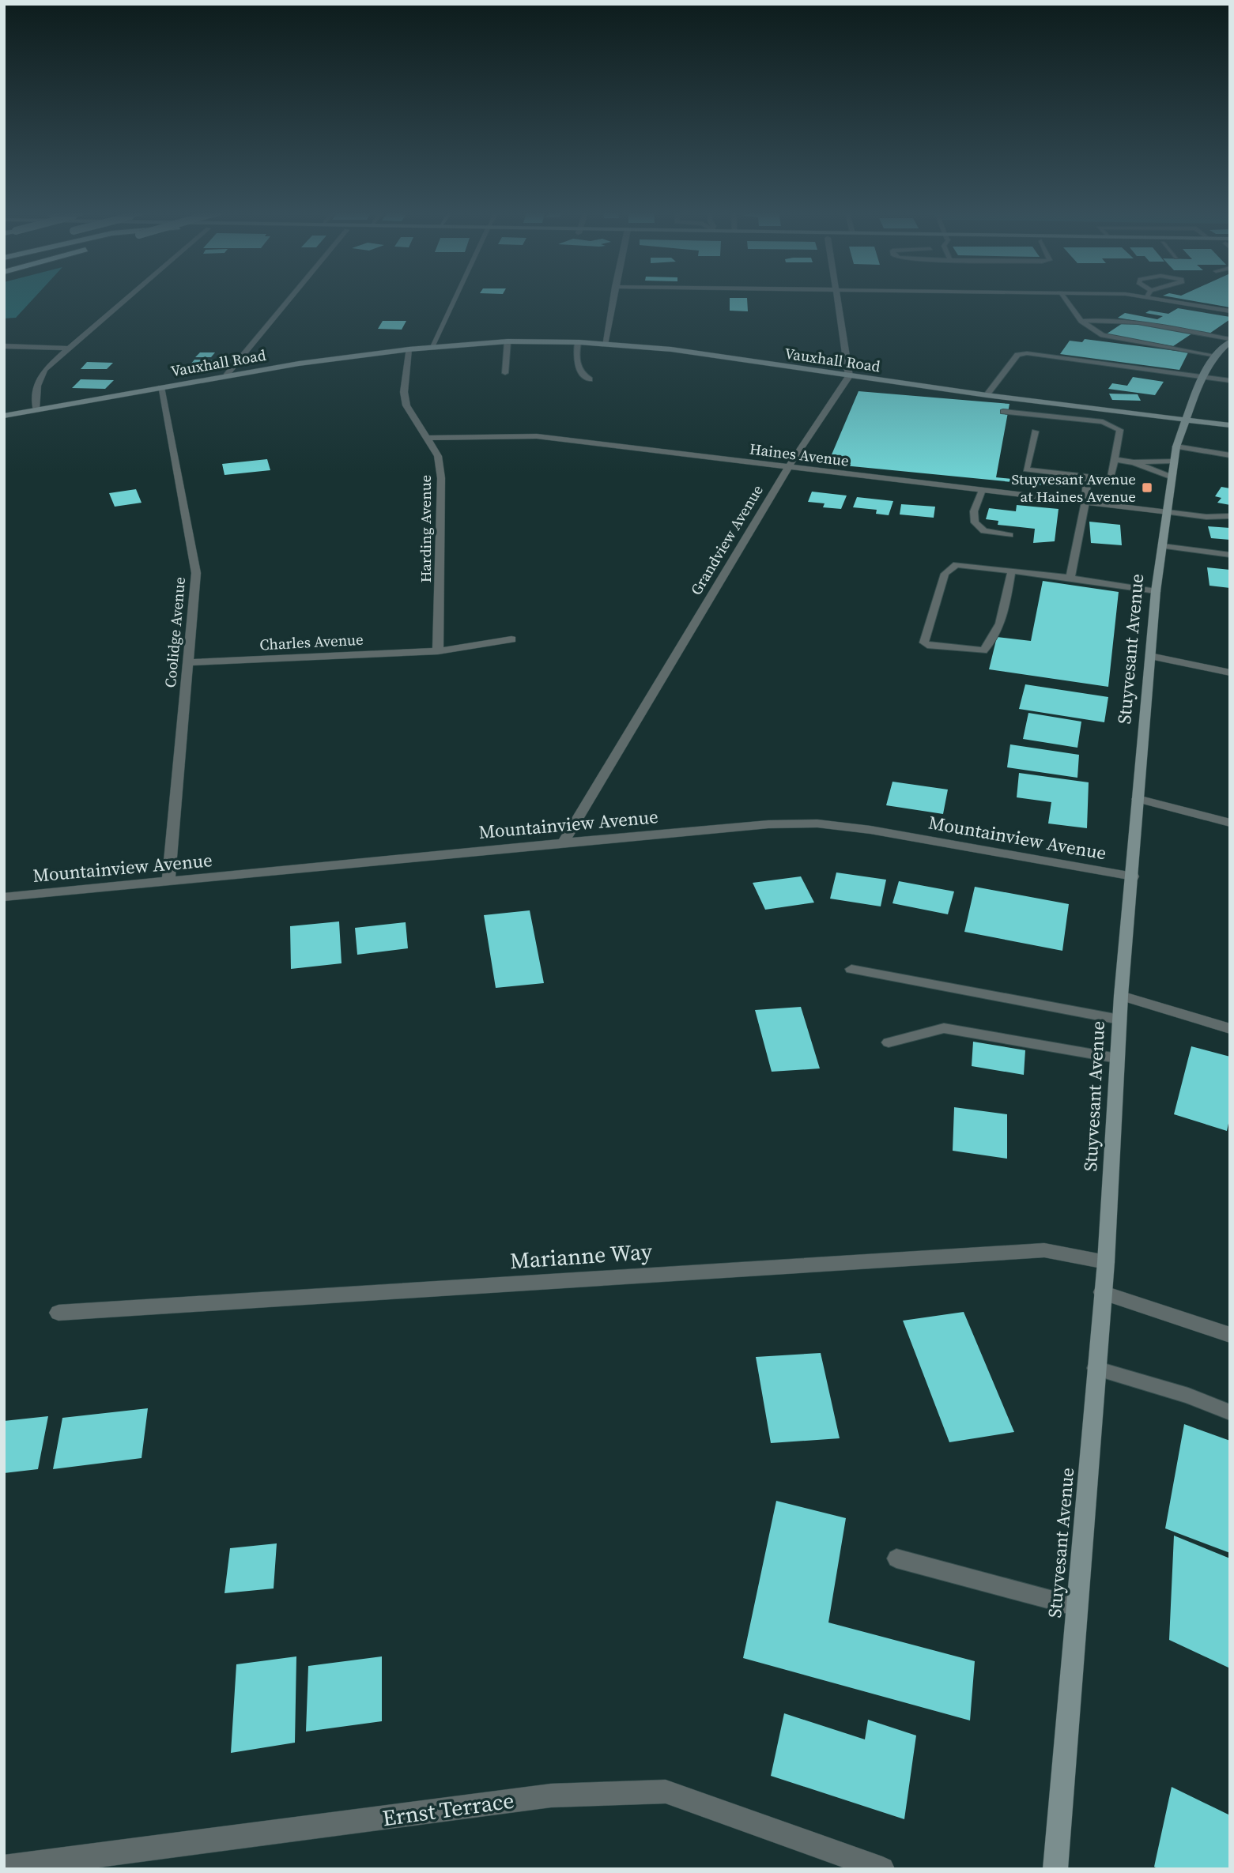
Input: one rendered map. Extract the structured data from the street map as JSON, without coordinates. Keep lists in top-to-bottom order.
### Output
{
  "streets": {
    "main road": ["Vauxhall Road", "Stuyvesant Avenue"],
    "street": [
      "Haines Avenue",
      "Harding Avenue",
      "Grandview Avenue",
      "Coolidge Avenue",
      "Charles Avenue",
      "Mountainview Avenue",
      "Marianne Way",
      "Ernst Terrace"
    ]
  },
  "crossings": [
    ["Vauxhall Road", "Harding Avenue"],
    ["Vauxhall Road", "Grandview Avenue"],
    ["Vauxhall Road", "Coolidge Avenue"],
    ["Vauxhall Road", "Stuyvesant Avenue"],
    ["Haines Avenue", "Harding Avenue"],
    ["Haines Avenue", "Grandview Avenue"],
    ["Haines Avenue", "Stuyvesant Avenue"],
    ["Harding Avenue", "Charles Avenue"],
    ["Grandview Avenue", "Mountainview Avenue"],
    ["Coolidge Avenue", "Charles Avenue"],
    ["Coolidge Avenue", "Mountainview Avenue"],
    ["Stuyvesant Avenue", "Mountainview Avenue"],
    ["Stuyvesant Avenue", "Marianne Way"]
  ],
  "places": {
    "transit": ["Stuyvesant Avenue at Haines Avenue"]
  }
}
